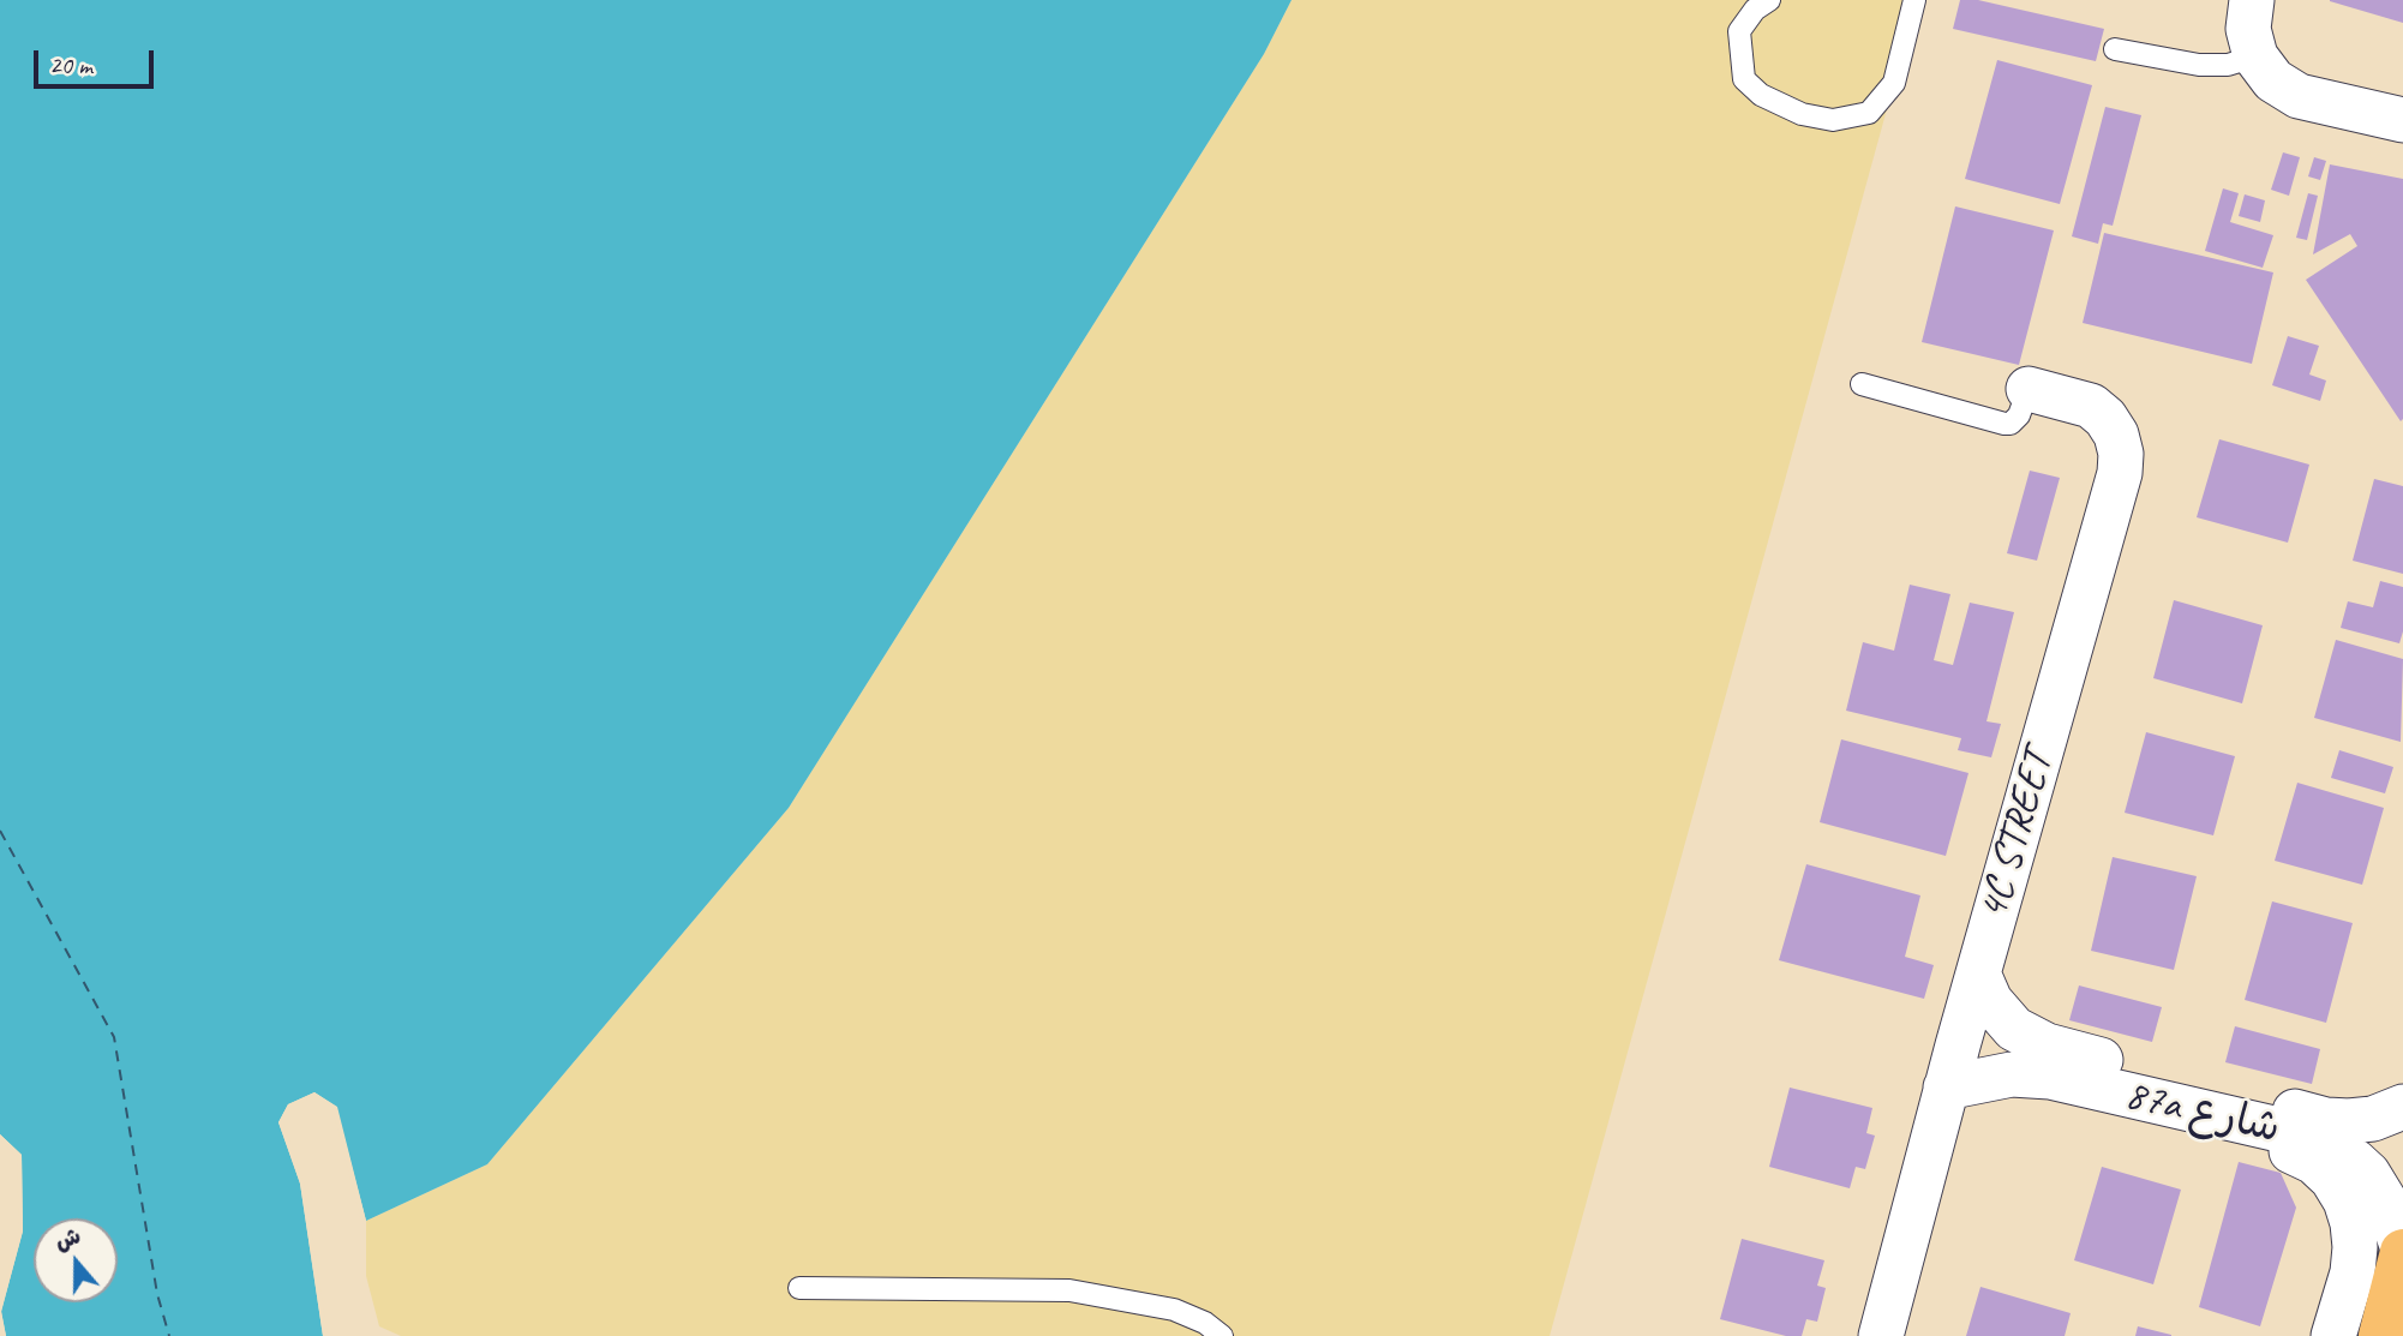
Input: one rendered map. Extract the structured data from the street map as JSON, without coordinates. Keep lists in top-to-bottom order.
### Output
{
  "streets": {
    "street": ["4C STREET", "87a شارع"]
  },
  "crossings": [
    ["4C STREET", "87a شارع"]
  ],
  "scale_bar": "20 m",
  "north": "top"
}
